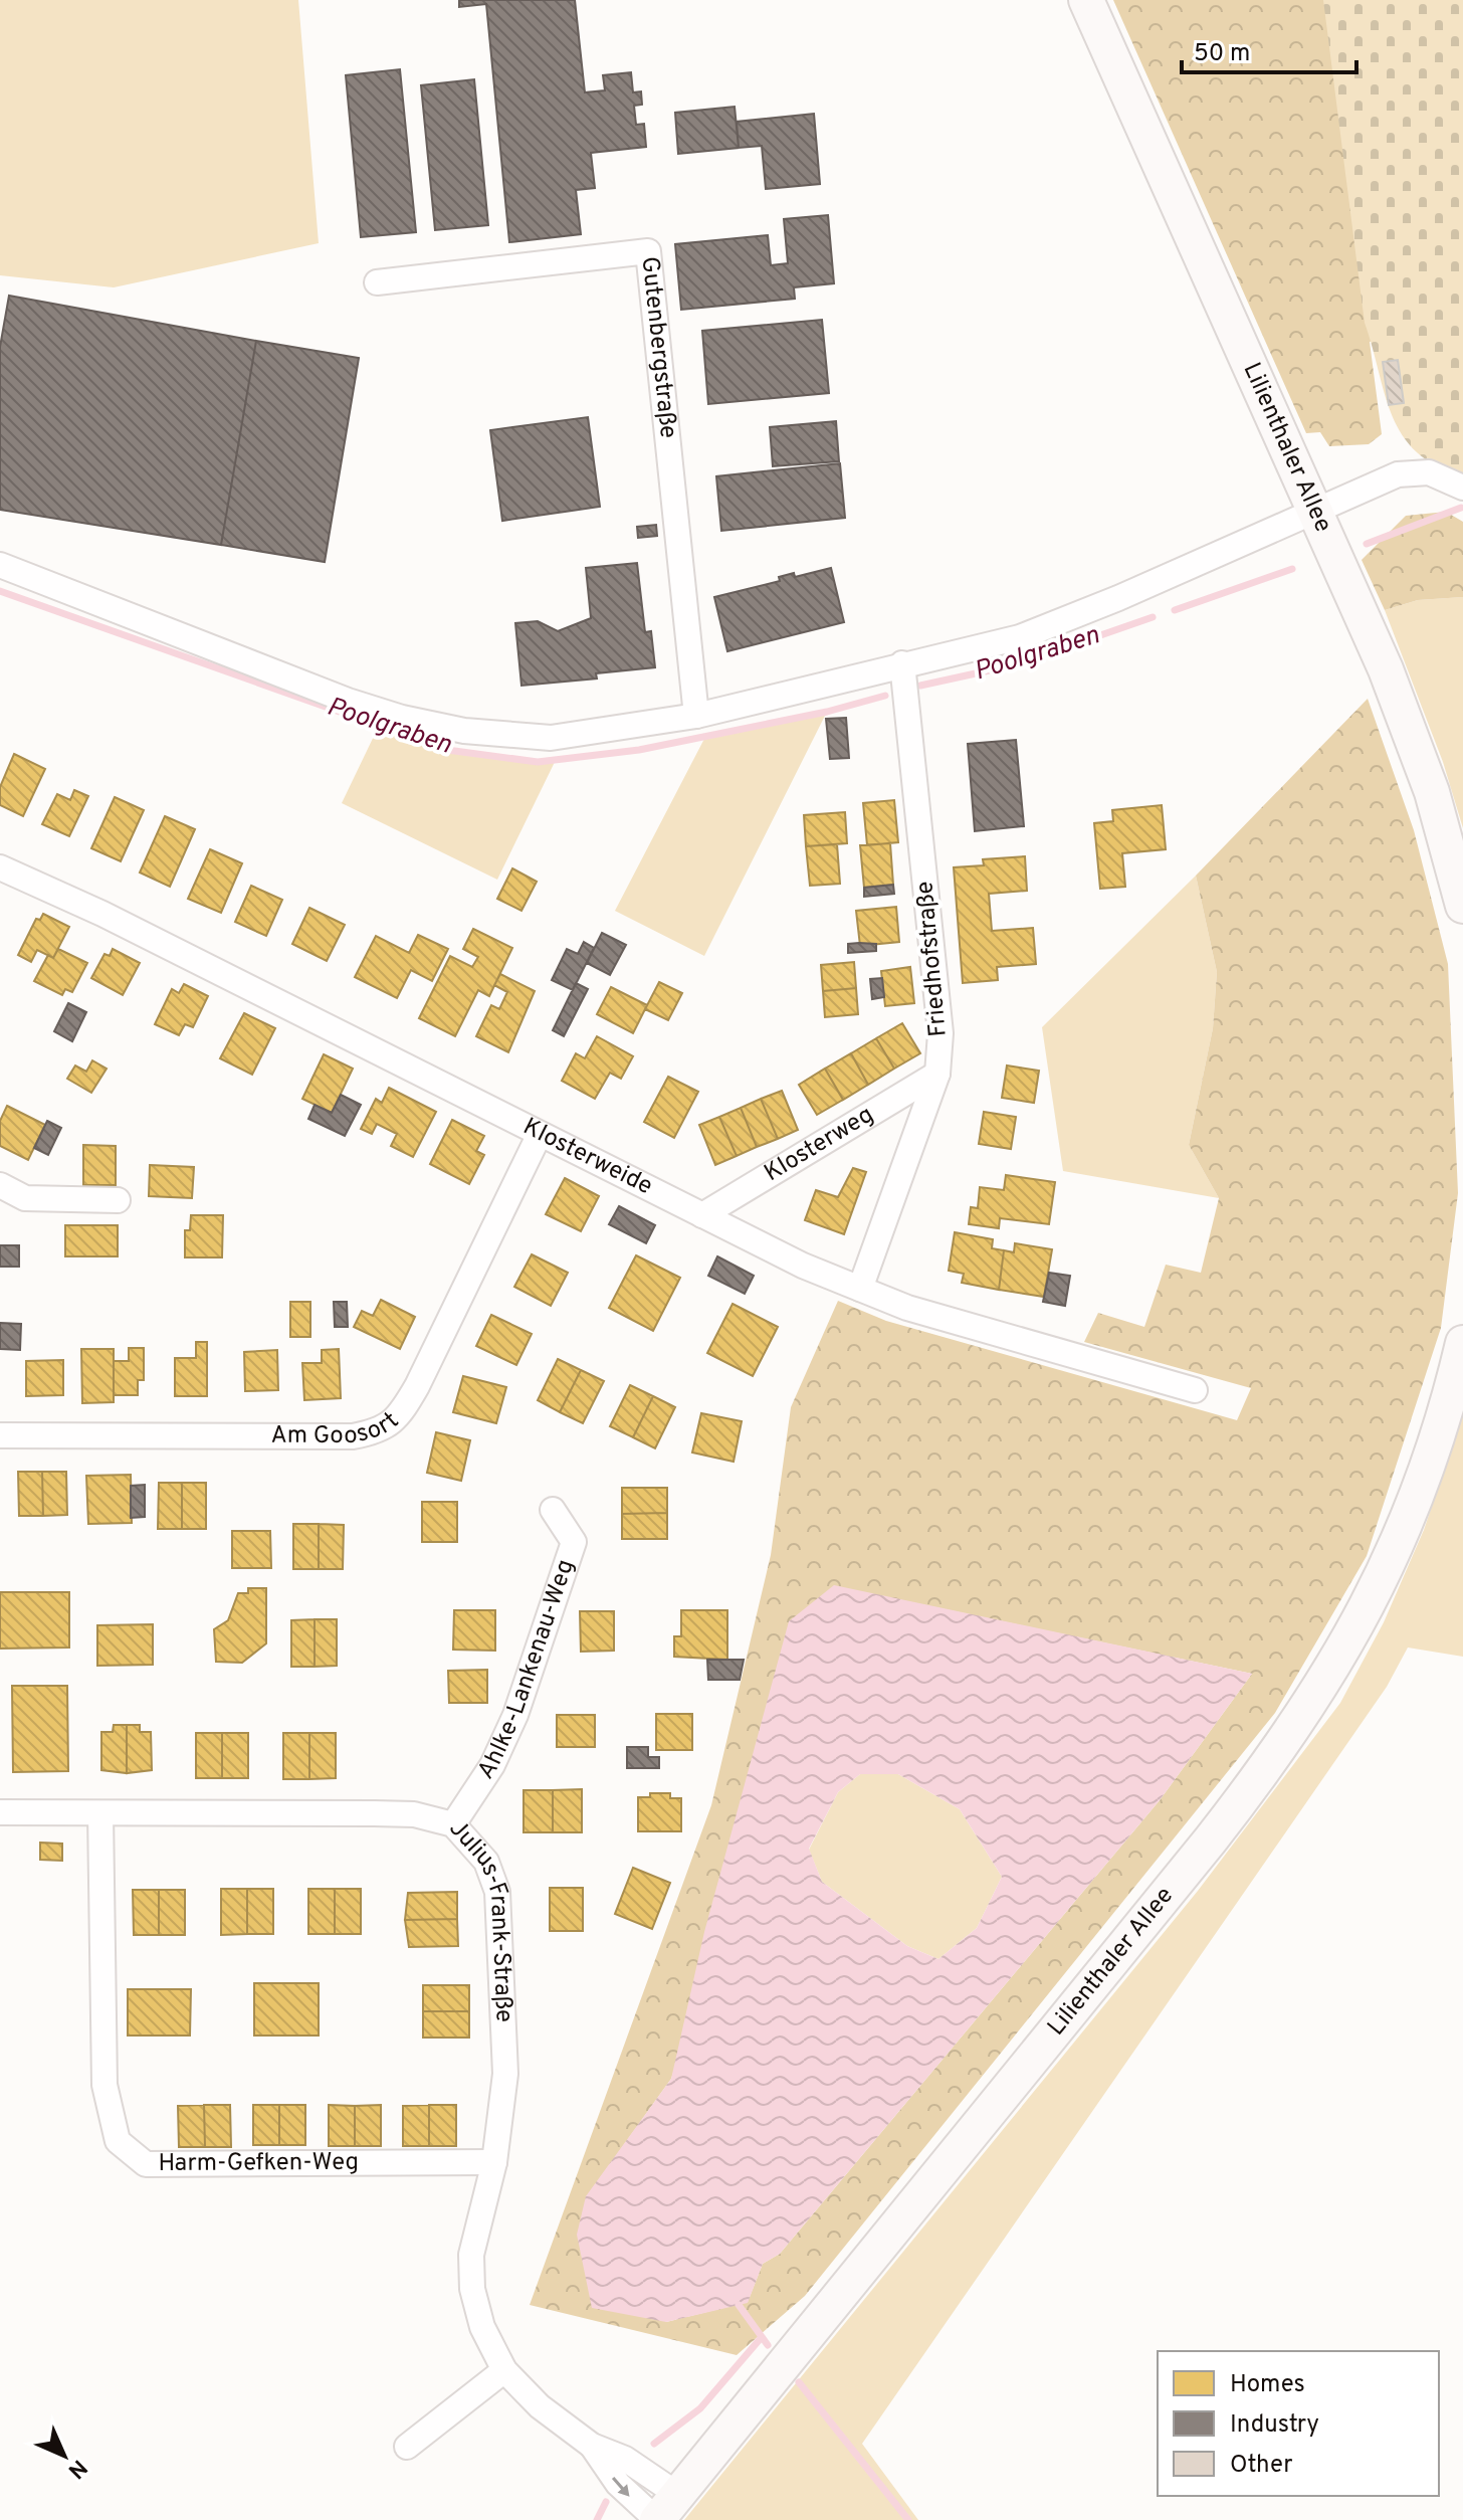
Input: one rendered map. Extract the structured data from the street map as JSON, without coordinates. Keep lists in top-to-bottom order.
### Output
{
  "streets": {
    "main road": ["Lilienthaler Allee"],
    "street": [
      "Gutenbergstraße",
      "Friedhofstraße",
      "Klosterweg",
      "Klosterweide",
      "Am Goosort",
      "Ahlke-Lankenau-Weg",
      "Julius-Frank-Straße",
      "Harm-Gefken-Weg"
    ]
  },
  "crossings": [
    ["Lilienthaler Allee", "Julius-Frank-Straße"],
    ["Friedhofstraße", "Klosterweg"],
    ["Friedhofstraße", "Klosterweide"],
    ["Klosterweg", "Klosterweide"],
    ["Klosterweide", "Am Goosort"],
    ["Ahlke-Lankenau-Weg", "Julius-Frank-Straße"],
    ["Julius-Frank-Straße", "Harm-Gefken-Weg"]
  ],
  "water": ["Poolgraben"],
  "legend": ["Homes", "Industry", "Other"],
  "scale_bar": "50 m",
  "north": "bottom right"
}
